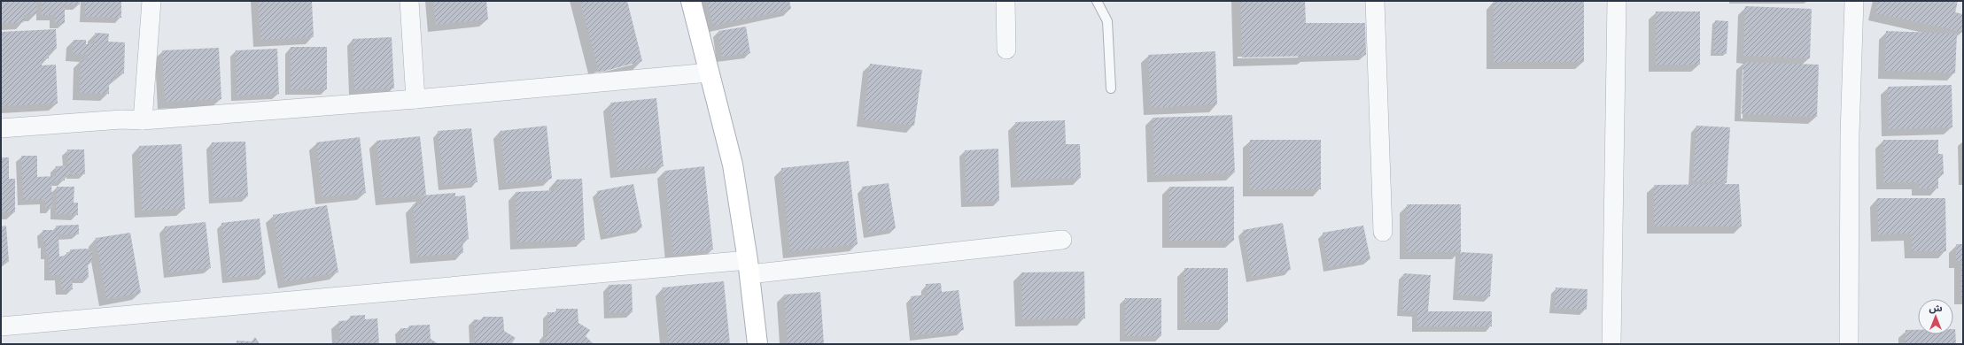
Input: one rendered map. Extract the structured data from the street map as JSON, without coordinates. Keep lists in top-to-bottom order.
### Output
{
  "north": "top"
}
